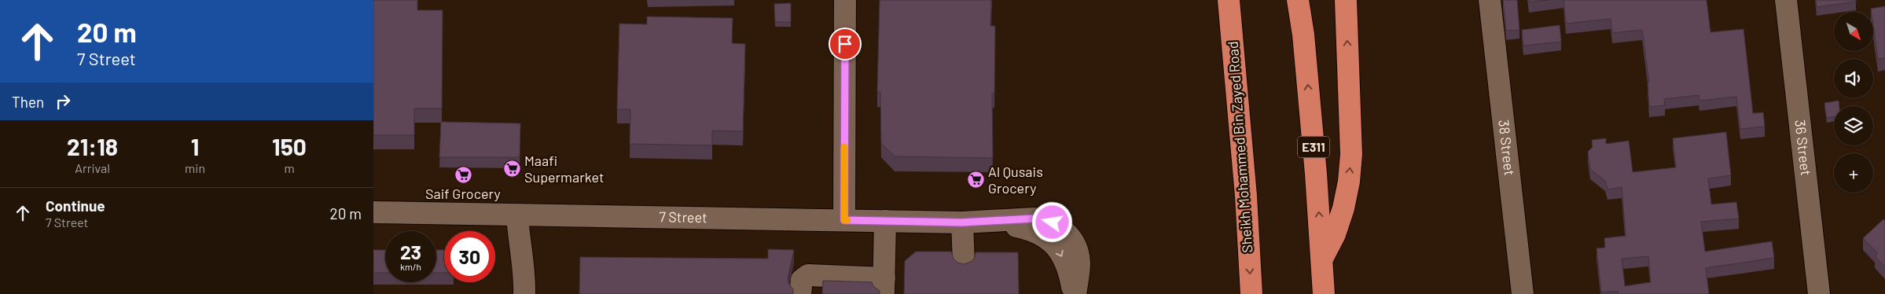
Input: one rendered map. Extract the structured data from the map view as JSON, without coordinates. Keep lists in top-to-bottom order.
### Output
{
  "streets": {
    "highway": ["Sheikh Mohammed Bin Zayed Road", "E311"],
    "street": ["38 Street", "36 Street", "7 Street"]
  },
  "places": {
    "supermarket": ["Maafi Supermarket", "Saif Grocery", "Al Qusais Grocery"]
  },
  "north": "bottom right",
  "page": {
    "turn": ["20 m", "7 Street"],
    "map_buttons": "+",
    "then": "Then",
    "eta": [
      "21:18",
      "Arrival",
      "1",
      "min",
      "150",
      "m"
    ],
    "list": [
      {
        "name": "Continue",
        "note": "7 Street",
        "value": "20 m"
      }
    ],
    "speed": "23 km/h",
    "limit": "30"
  }
}
